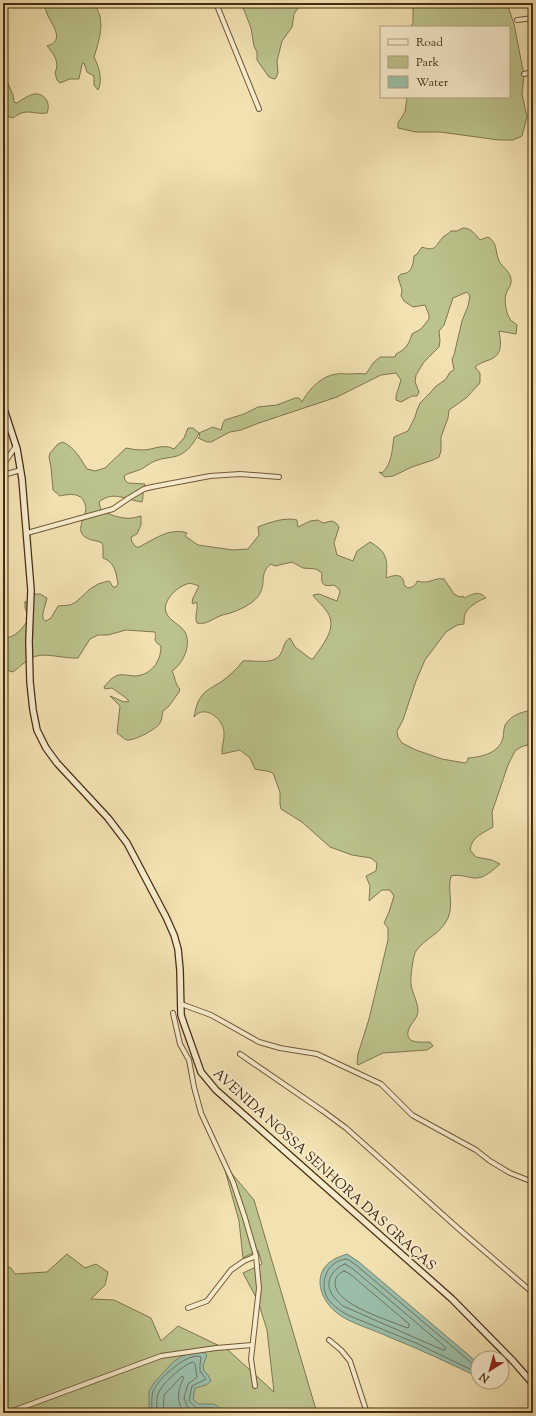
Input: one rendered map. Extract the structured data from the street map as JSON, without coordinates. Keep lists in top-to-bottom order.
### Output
{
  "streets": {
    "main road": ["AVENIDA NOSSA SENHORA DAS GRAÇAS"]
  },
  "legend": ["Road", "Park", "Water"],
  "north": "bottom left"
}
